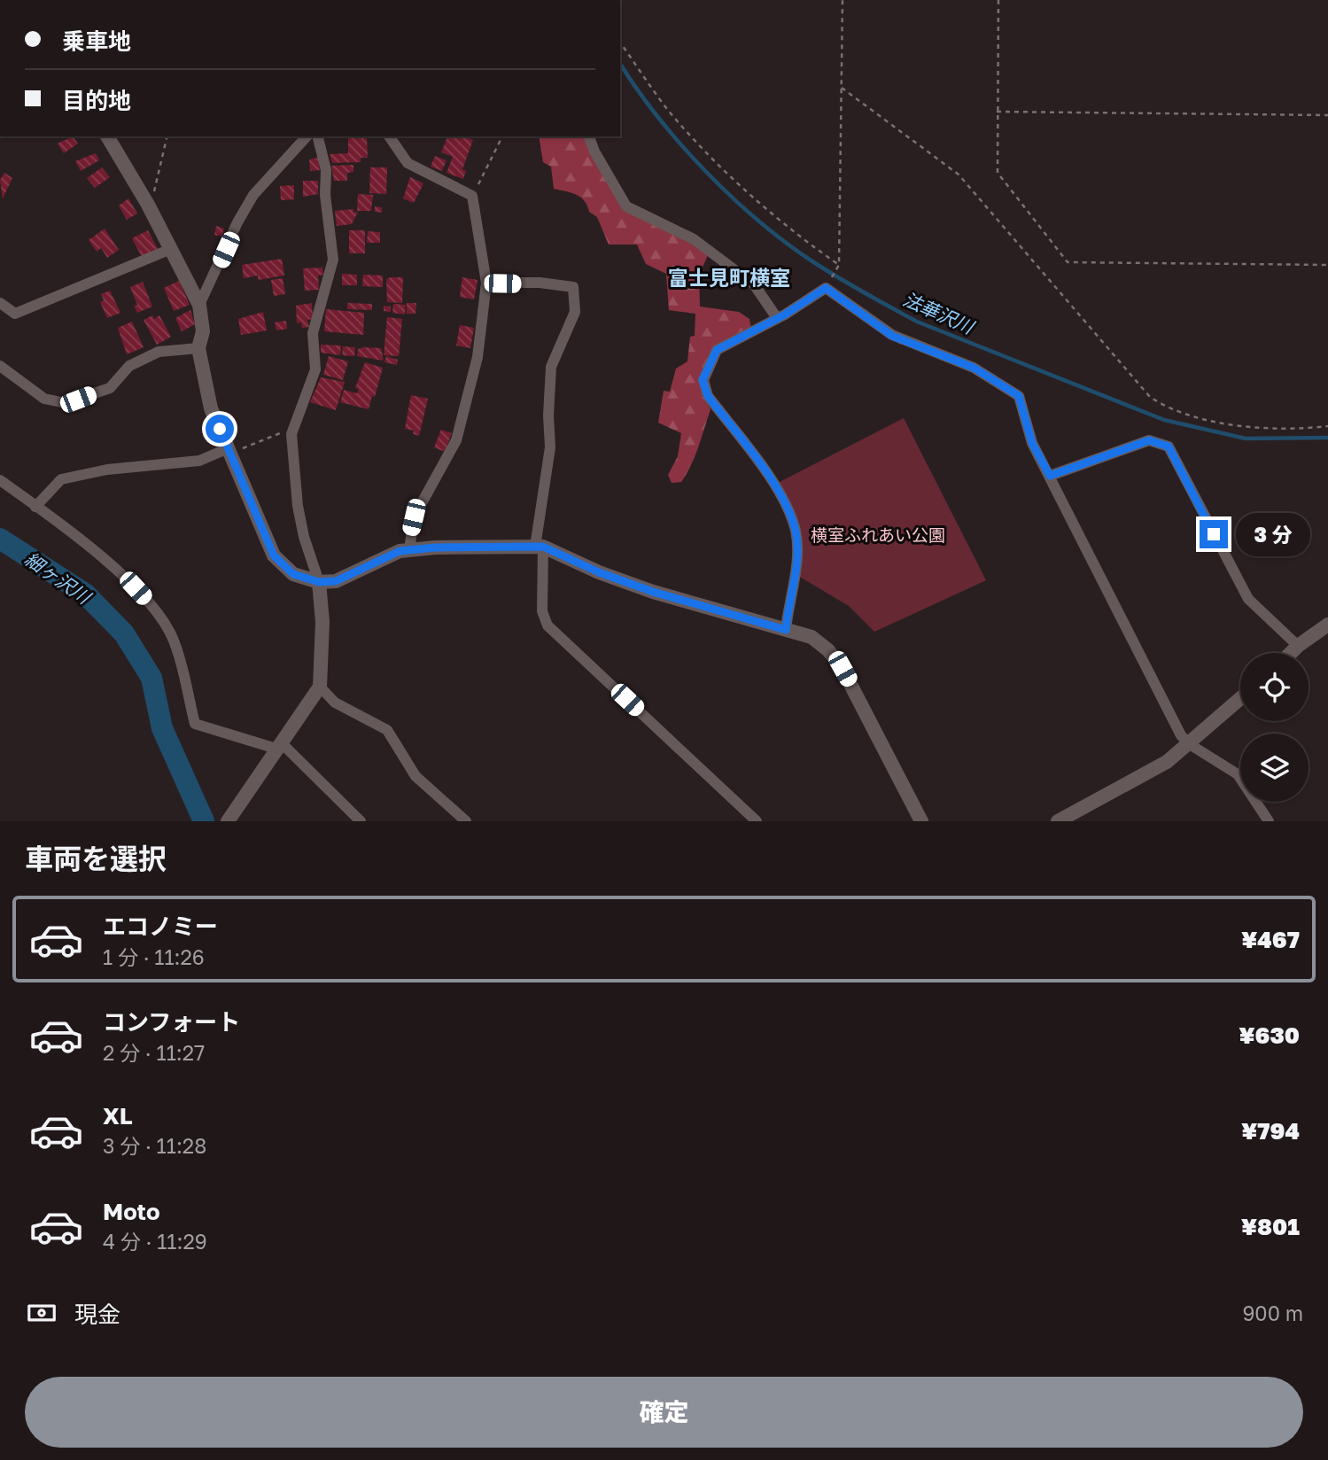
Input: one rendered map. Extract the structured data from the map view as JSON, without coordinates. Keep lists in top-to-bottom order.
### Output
{
  "districts": ["富士見町横室"],
  "water": ["法華沢川", "細ヶ沢川"],
  "parks": ["横室ふれあい公園"],
  "page": {
    "banner": ["乗車地", "目的地"],
    "bubble": "3 分",
    "heading": "車両を選択",
    "list": [
      {
        "name": "エコノミー",
        "note": "1 分 · 11:26",
        "value": "¥467"
      },
      {
        "name": "コンフォート",
        "note": "2 分 · 11:27",
        "value": "¥630"
      },
      {
        "name": "XL",
        "note": "3 分 · 11:28",
        "value": "¥794"
      },
      {
        "name": "Moto",
        "note": "4 分 · 11:29",
        "value": "¥801"
      }
    ],
    "pay": ["現金", "900 m"],
    "buttons": "確定"
  }
}
